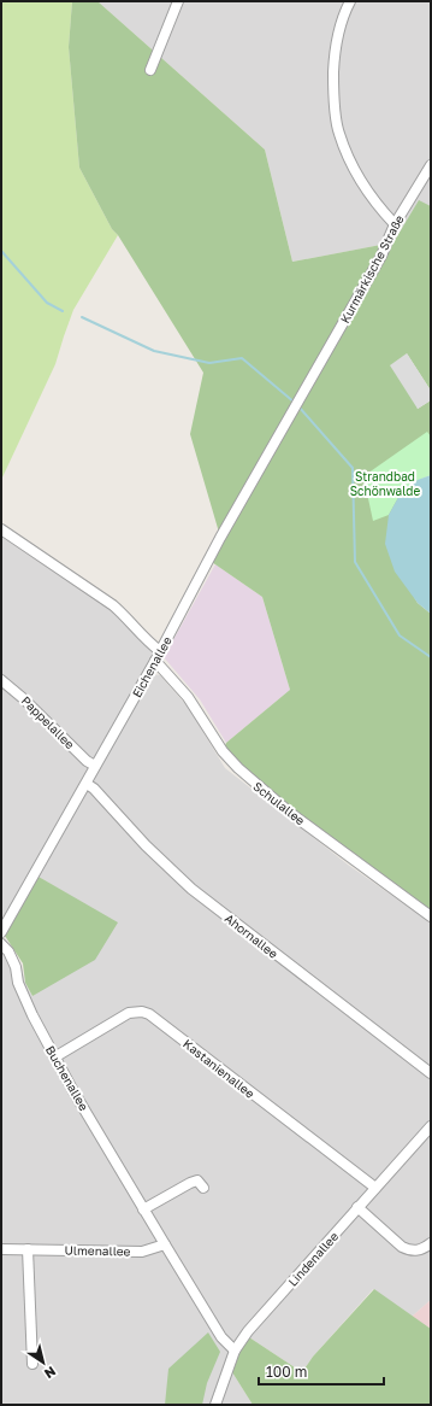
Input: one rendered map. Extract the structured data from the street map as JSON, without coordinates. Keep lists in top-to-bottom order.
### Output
{
  "streets": {
    "street": [
      "Kurmärkische Straße",
      "Eichenallee",
      "Pappelallee",
      "Schulallee",
      "Ahornallee",
      "Kastanienallee",
      "Buchenallee",
      "Ulmenallee",
      "Lindenallee"
    ]
  },
  "crossings": [
    ["Kurmärkische Straße", "Eichenallee"],
    ["Eichenallee", "Pappelallee"],
    ["Eichenallee", "Schulallee"],
    ["Eichenallee", "Ahornallee"],
    ["Kastanienallee", "Buchenallee"],
    ["Kastanienallee", "Lindenallee"],
    ["Buchenallee", "Ulmenallee"],
    ["Buchenallee", "Lindenallee"]
  ],
  "parks": ["Strandbad Schönwalde"],
  "scale_bar": "100 m",
  "north": "bottom right"
}
